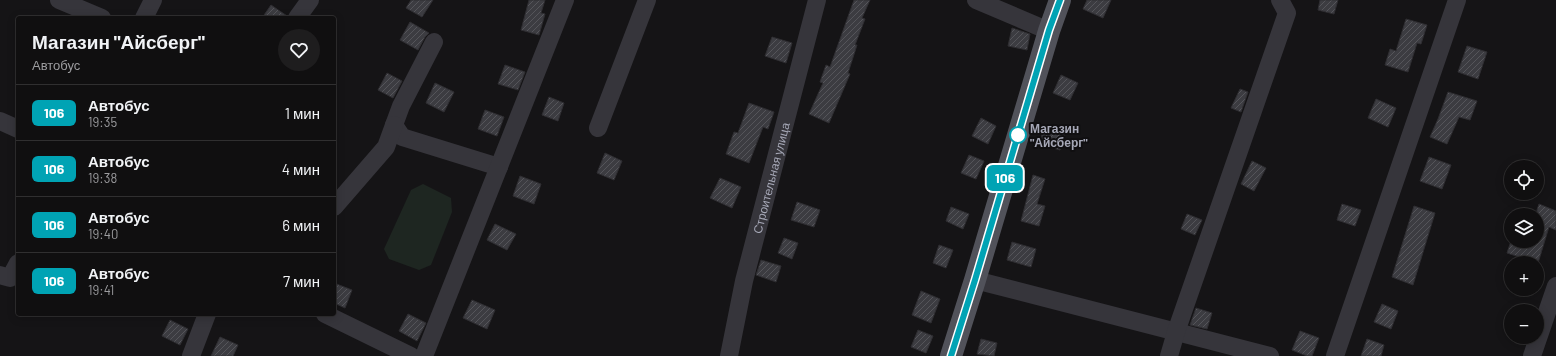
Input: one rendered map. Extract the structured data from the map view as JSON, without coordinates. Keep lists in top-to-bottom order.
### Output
{
  "streets": {
    "street": ["Строительная улица"]
  },
  "places": ["Магазин \"Айсберг\""],
  "lines": ["bus line 106"],
  "page": {
    "on_map": "106",
    "heading": ["Магазин \"Айсберг\"", "Автобус"],
    "list": [
      {
        "mark": "106",
        "name": "Автобус",
        "note": "19:35",
        "value": "1 мин"
      },
      {
        "mark": "106",
        "name": "Автобус",
        "note": "19:38",
        "value": "4 мин"
      },
      {
        "mark": "106",
        "name": "Автобус",
        "note": "19:40",
        "value": "6 мин"
      },
      {
        "mark": "106",
        "name": "Автобус",
        "note": "19:41",
        "value": "7 мин"
      }
    ],
    "map_buttons": ["+", "−"]
  }
}
